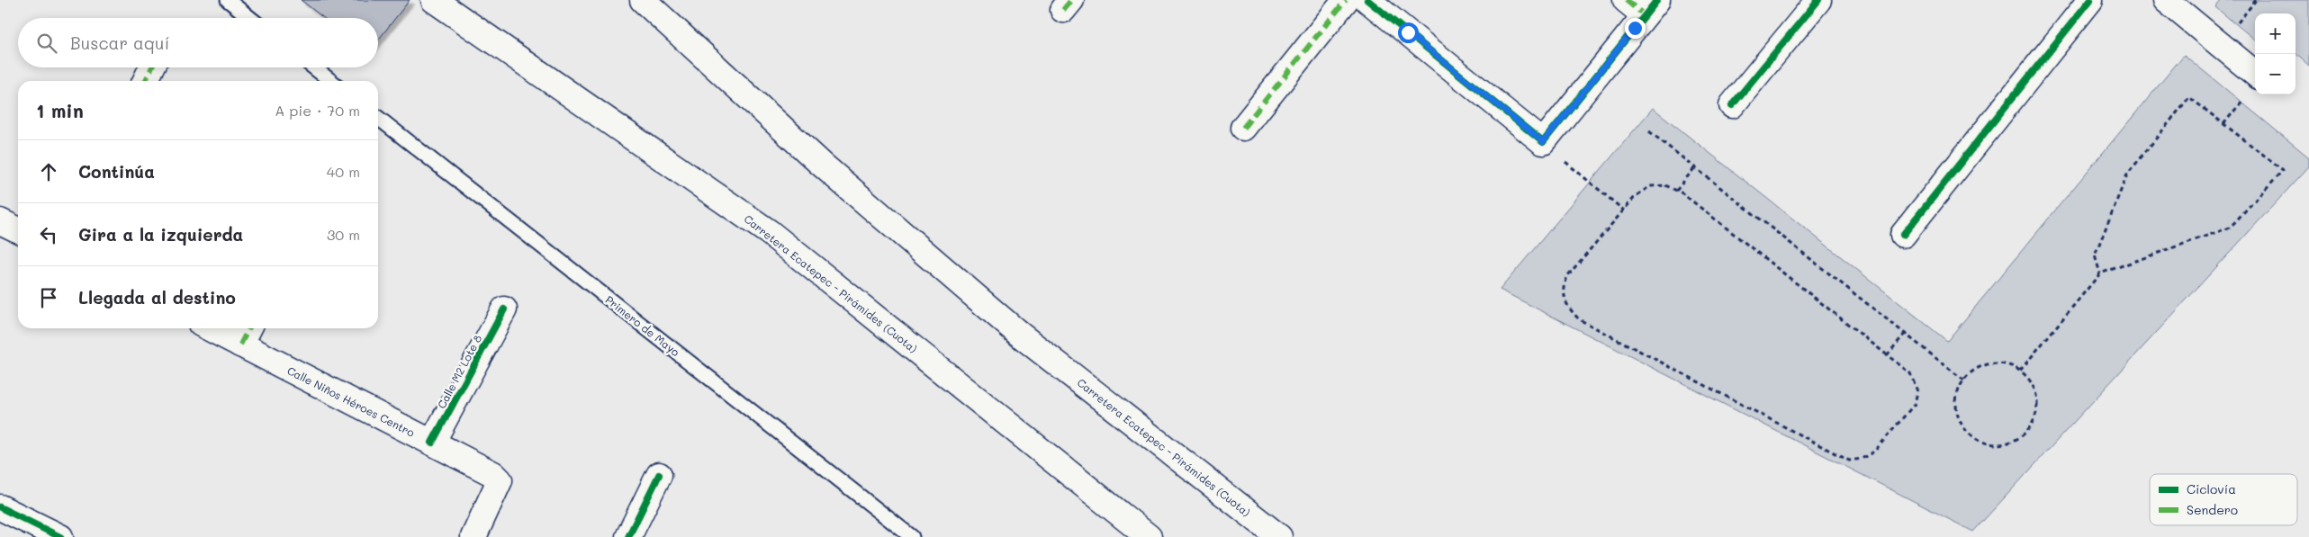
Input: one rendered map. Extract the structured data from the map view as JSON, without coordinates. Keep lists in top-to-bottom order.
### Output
{
  "streets": {
    "main road": ["Carretera Ecatepec - Pirámides (Cuota)", "Calle M2 Lote 8", "Calle Niños Héroes Centro"],
    "lane": ["Primero de Mayo"]
  },
  "crossings": [
    ["Calle M2 Lote 8", "Calle Niños Héroes Centro"]
  ],
  "legend": ["Ciclovía", "Sendero"],
  "page": {
    "map_buttons": ["+", "−"],
    "search": "Buscar aquí",
    "heading": ["1 min", "A pie · 70 m"],
    "list": [
      ["Continúa", "40 m"],
      ["Gira a la izquierda", "30 m"],
      "Llegada al destino"
    ]
  }
}
